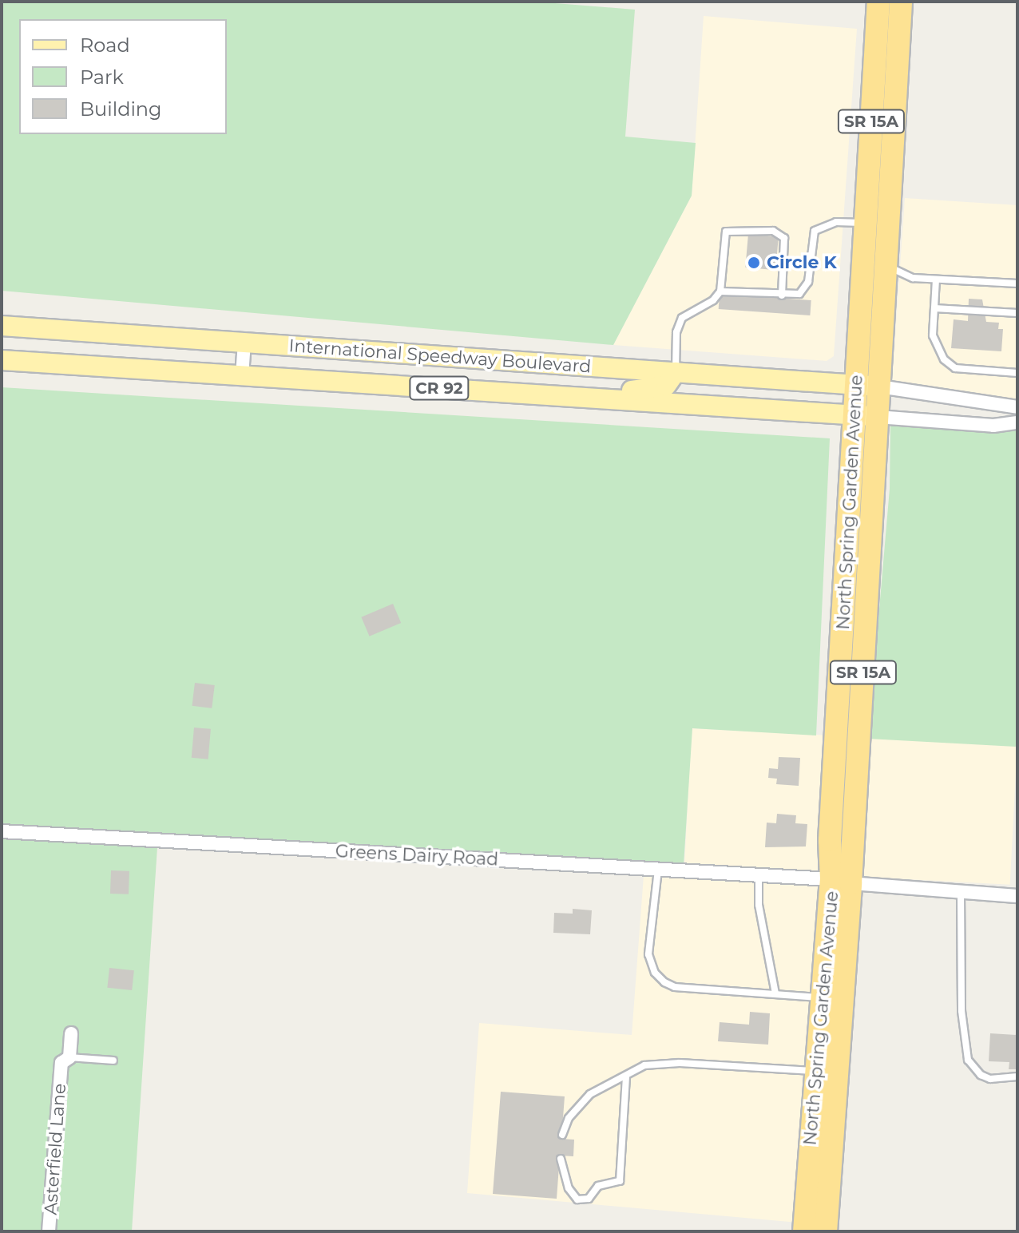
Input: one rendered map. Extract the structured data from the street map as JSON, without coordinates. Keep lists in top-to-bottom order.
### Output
{
  "streets": {
    "highway": ["SR 15A", "North Spring Garden Avenue"],
    "main road": ["International Speedway Boulevard", "CR 92"],
    "street": ["Greens Dairy Road", "Asterfield Lane"]
  },
  "crossings": [
    ["International Speedway Boulevard", "North Spring Garden Avenue"],
    ["North Spring Garden Avenue", "Greens Dairy Road"]
  ],
  "places": ["Circle K"],
  "legend": ["Road", "Park", "Building"]
}
